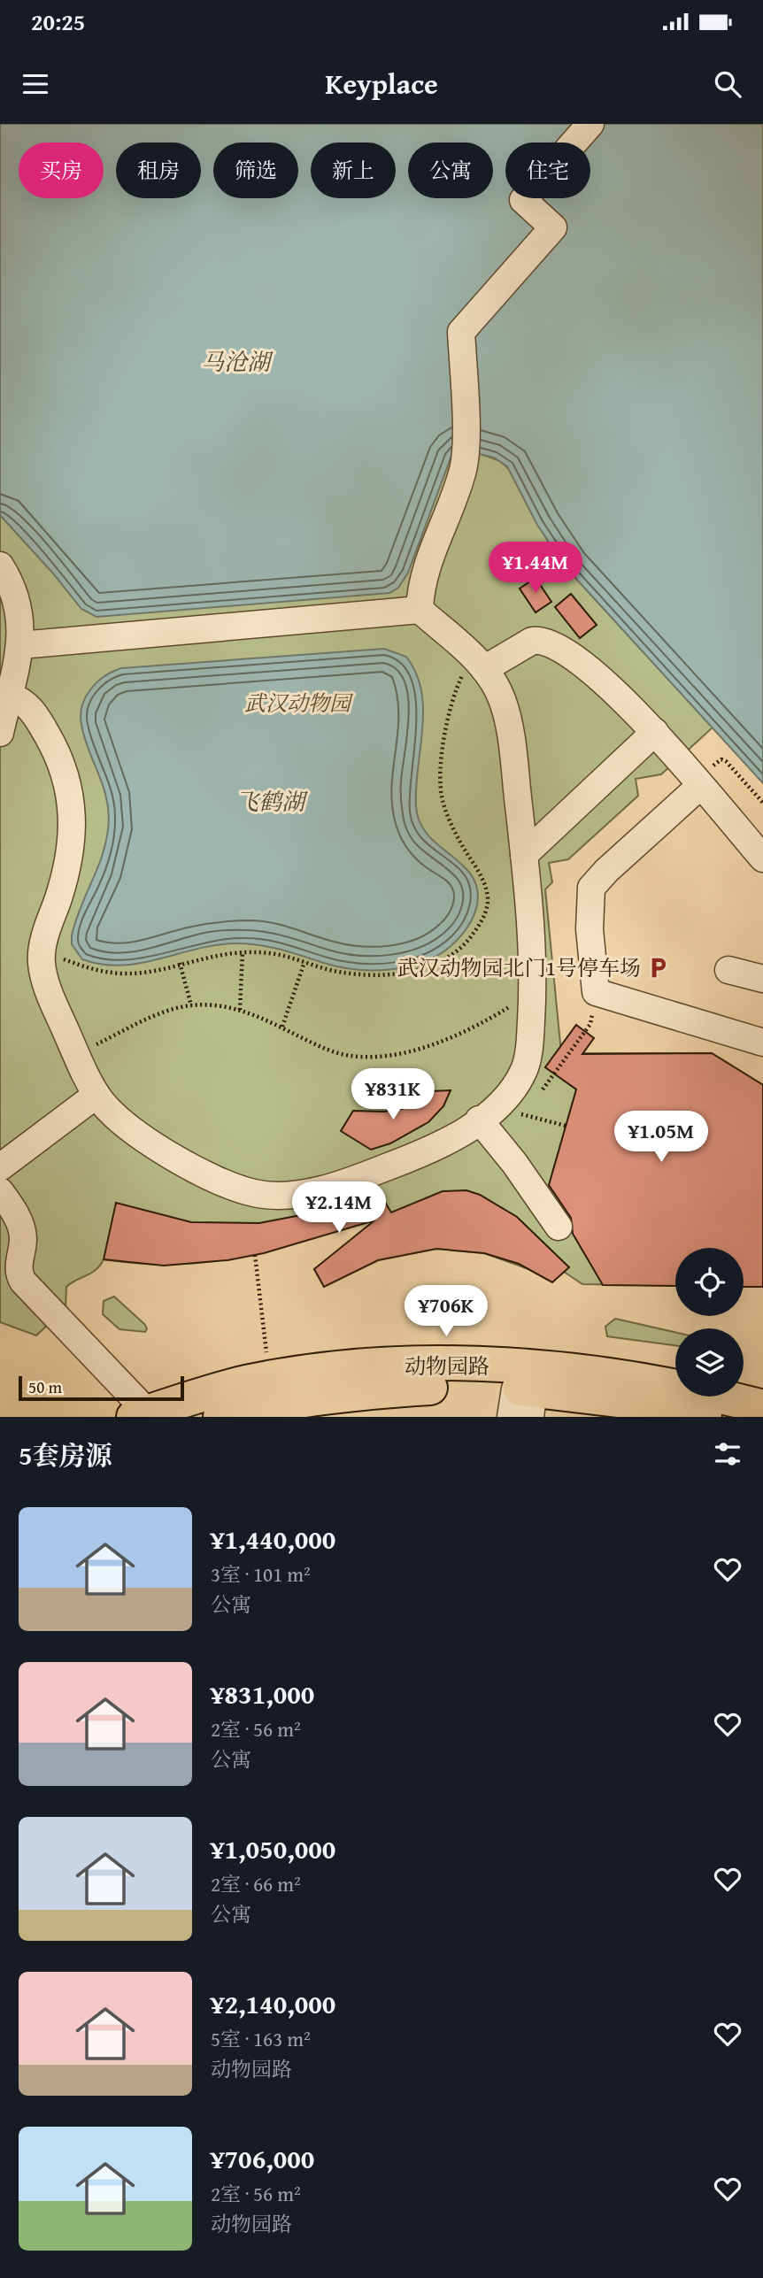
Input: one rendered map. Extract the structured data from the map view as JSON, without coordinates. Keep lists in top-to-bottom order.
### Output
{
  "streets": {
    "main road": ["动物园路"]
  },
  "water": ["马沧湖", "飞鹤湖"],
  "parks": ["武汉动物园"],
  "places": {
    "parking": ["武汉动物园北门1号停车场"]
  },
  "scale_bar": "50 m",
  "page": {
    "status": "20:25",
    "header": "Keyplace",
    "chip": [
      "买房",
      "租房",
      "筛选",
      "新上",
      "公寓",
      "住宅"
    ],
    "price": [
      "¥1.44M",
      "¥831K",
      "¥1.05M",
      "¥2.14M",
      "¥706K"
    ],
    "scale": "50 m",
    "heading": "5套房源",
    "list": [
      {
        "name": "¥1,440,000",
        "note": "3室 · 101 m² · 公寓"
      },
      {
        "name": "¥831,000",
        "note": "2室 · 56 m² · 公寓"
      },
      {
        "name": "¥1,050,000",
        "note": "2室 · 66 m² · 公寓"
      },
      {
        "name": "¥2,140,000",
        "note": "5室 · 163 m² · 动物园路"
      },
      {
        "name": "¥706,000",
        "note": "2室 · 56 m² · 动物园路"
      }
    ]
  }
}
